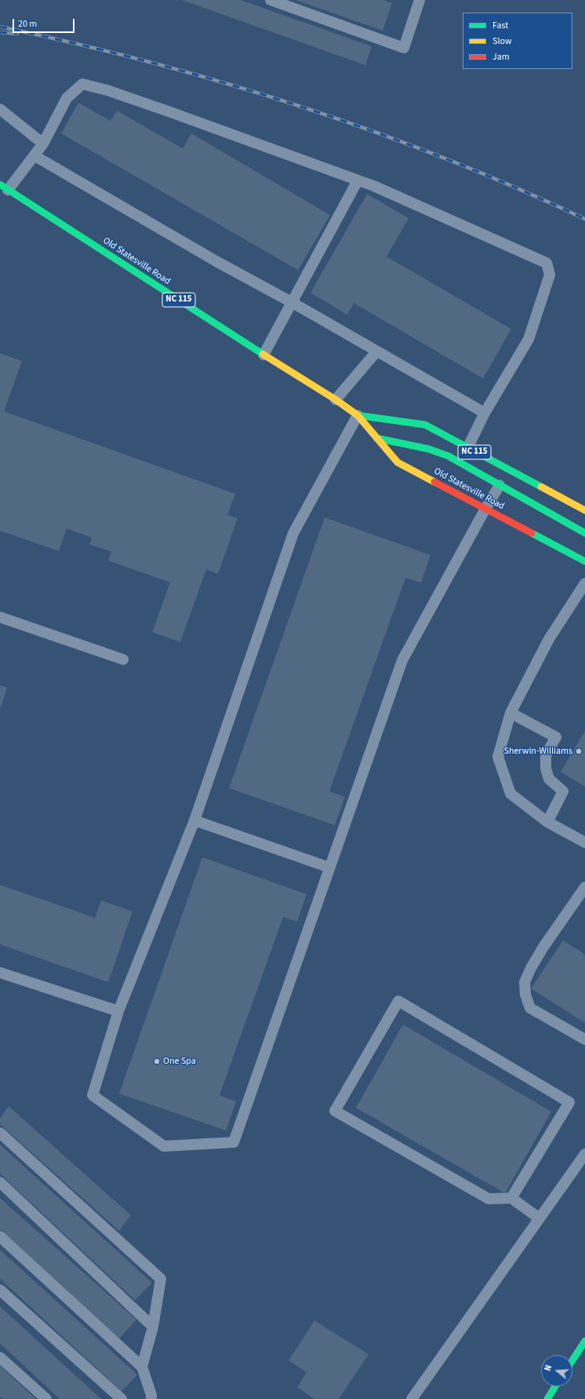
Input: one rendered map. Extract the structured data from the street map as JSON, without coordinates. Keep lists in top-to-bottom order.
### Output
{
  "streets": {
    "main road": ["Old Statesville Road", "NC 115"]
  },
  "places": ["Sherwin-Williams", "One Spa"],
  "legend": ["Fast", "Slow", "Jam"],
  "scale_bar": "20 m",
  "north": "left"
}
